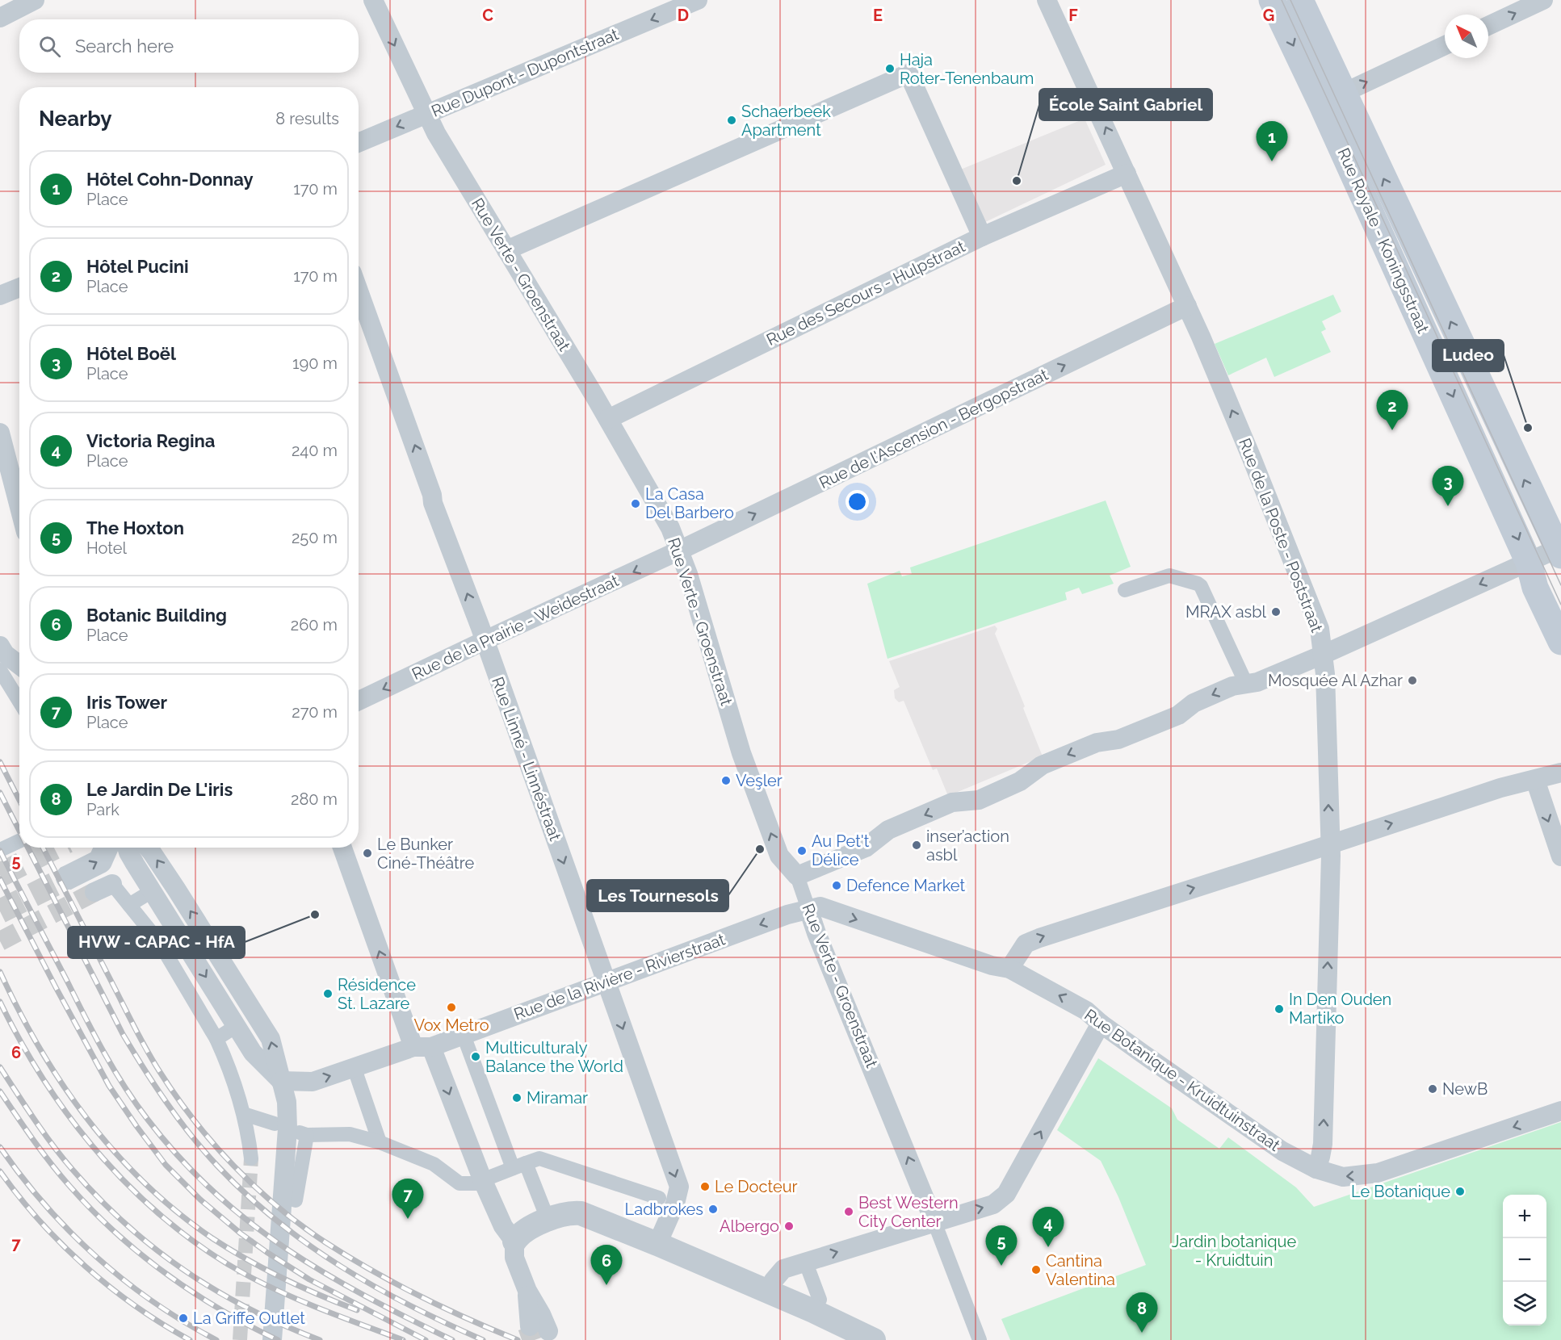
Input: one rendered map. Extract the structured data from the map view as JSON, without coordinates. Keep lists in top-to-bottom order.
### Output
{
  "streets": {
    "main road": ["Rue Royale - Koningsstraat"],
    "street": [
      "Rue Dupont - Dupontstraat",
      "Rue Verte - Groenstraat",
      "Rue des Secours - Hulpstraat",
      "Rue de l'Ascension - Bergopstraat",
      "Rue de la Poste - Poststraat",
      "Rue de la Prairie - Weidestraat",
      "Rue Linné - Linnéstraat",
      "Rue de la Rivière - Rivierstraat",
      "Rue Botanique - Kruidtuinstraat"
    ]
  },
  "crossings": [
    ["Rue Dupont - Dupontstraat", "Rue Verte - Groenstraat"],
    ["Rue Verte - Groenstraat", "Rue des Secours - Hulpstraat"],
    ["Rue Verte - Groenstraat", "Rue de l'Ascension - Bergopstraat"],
    ["Rue Verte - Groenstraat", "Rue de la Prairie - Weidestraat"],
    ["Rue Verte - Groenstraat", "Rue de la Rivière - Rivierstraat"],
    ["Rue Verte - Groenstraat", "Rue Botanique - Kruidtuinstraat"],
    ["Rue des Secours - Hulpstraat", "Rue de la Poste - Poststraat"],
    ["Rue de l'Ascension - Bergopstraat", "Rue de la Poste - Poststraat"],
    ["Rue de l'Ascension - Bergopstraat", "Rue de la Prairie - Weidestraat"],
    ["Rue de la Poste - Poststraat", "Rue Botanique - Kruidtuinstraat"],
    ["Rue de la Prairie - Weidestraat", "Rue Linné - Linnéstraat"],
    ["Rue Linné - Linnéstraat", "Rue de la Rivière - Rivierstraat"],
    ["Rue de la Rivière - Rivierstraat", "Rue Botanique - Kruidtuinstraat"]
  ],
  "one_way": [
    "Rue Dupont - Dupontstraat",
    "Rue de l'Ascension - Bergopstraat",
    "Rue de la Poste - Poststraat",
    "Rue de la Prairie - Weidestraat"
  ],
  "parks": ["Jardin botanique - Kruidtuin"],
  "places": [
    "Haja Roter-Tenenbaum",
    "Schaerbeek Apartment",
    "École Saint Gabriel",
    "Ludeo",
    "La Casa Del Barbero",
    "MRAX asbl",
    "Mosquée Al Azhar",
    "Veşler",
    "inser’action asbl",
    "Les Tournesols",
    "Au Pet't Délice",
    "Le Bunker Ciné-Théâtre",
    "Defence Market",
    "HVW - CAPAC - HfA",
    "Résidence St. Lazare",
    "Vox Metro",
    "In Den Ouden Martiko",
    "Multiculturaly Balance the World",
    "NewB",
    "Miramar",
    "Le Docteur",
    "Le Botanique",
    "Ladbrokes",
    "Best Western City Center",
    "Albergo",
    "Cantina Valentina",
    "La Griffe Outlet"
  ],
  "north": "top left",
  "page": {
    "search": "Search here",
    "heading": ["Nearby", "8 results"],
    "pins": [
      "1",
      "2",
      "3",
      "7",
      "4",
      "5",
      "6",
      "8"
    ],
    "list": [
      {
        "mark": "1",
        "name": "Hôtel Cohn-Donnay",
        "note": "Place",
        "value": "170 m"
      },
      {
        "mark": "2",
        "name": "Hôtel Pucini",
        "note": "Place",
        "value": "170 m"
      },
      {
        "mark": "3",
        "name": "Hôtel Boël",
        "note": "Place",
        "value": "190 m"
      },
      {
        "mark": "4",
        "name": "Victoria Regina",
        "note": "Place",
        "value": "240 m"
      },
      {
        "mark": "5",
        "name": "The Hoxton",
        "note": "Hotel",
        "value": "250 m"
      },
      {
        "mark": "6",
        "name": "Botanic Building",
        "note": "Place",
        "value": "260 m"
      },
      {
        "mark": "7",
        "name": "Iris Tower",
        "note": "Place",
        "value": "270 m"
      },
      {
        "mark": "8",
        "name": "Le Jardin De L'iris",
        "note": "Park",
        "value": "280 m"
      }
    ],
    "map_buttons": ["+", "−"]
  },
  "grid": {
    "columns": [
      "C",
      "D",
      "E",
      "F",
      "G"
    ],
    "rows": ["5", "6", "7"]
  }
}
